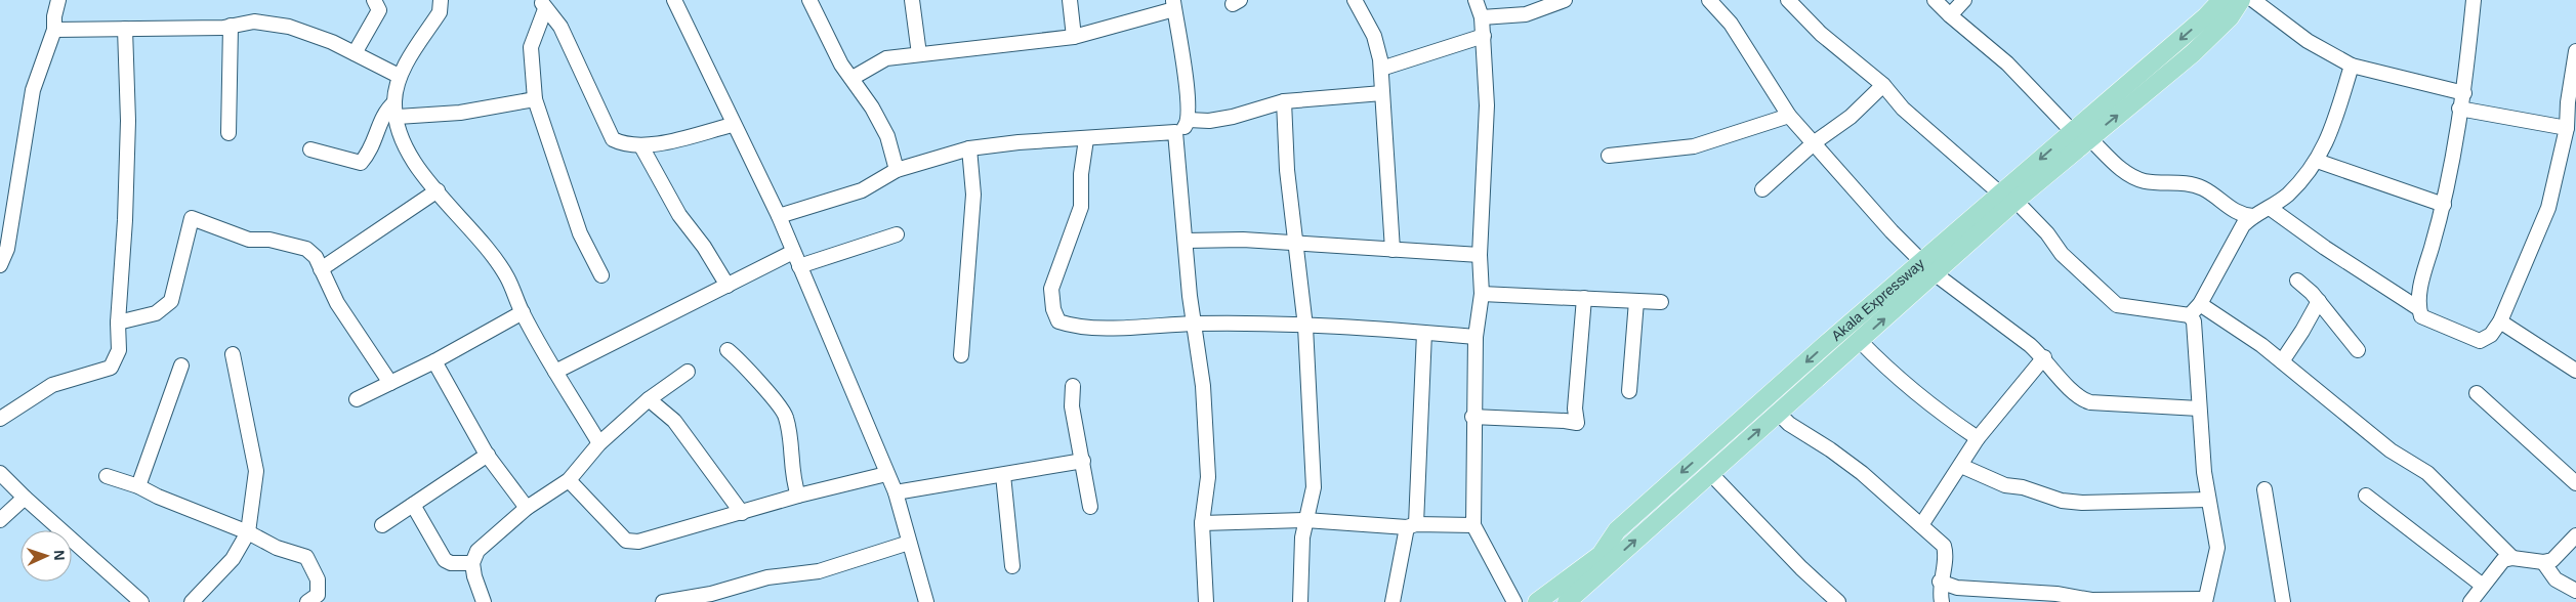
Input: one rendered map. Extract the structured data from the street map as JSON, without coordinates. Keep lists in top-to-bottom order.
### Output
{
  "streets": {
    "main road": ["Akala Expressway"]
  },
  "north": "right"
}
